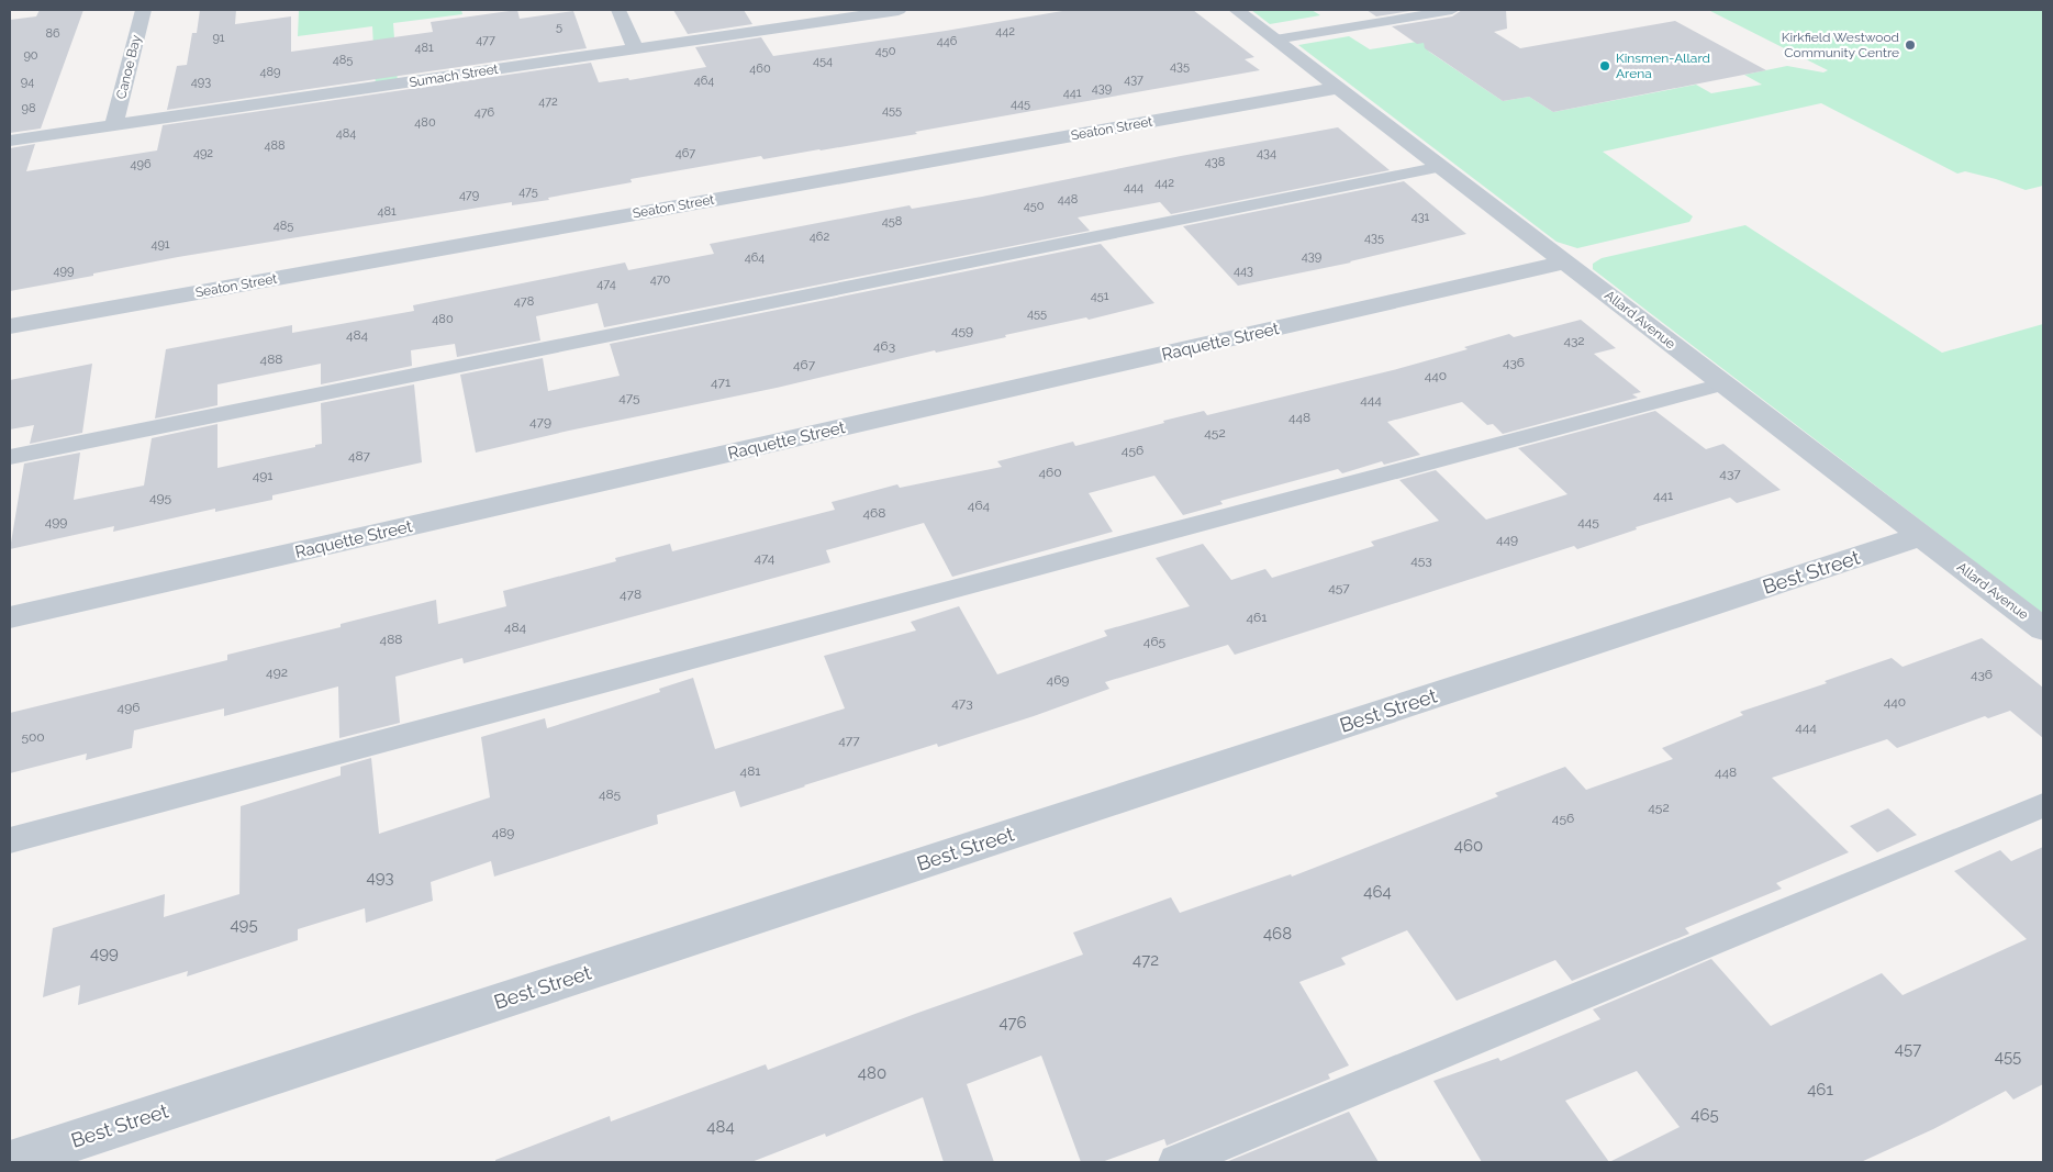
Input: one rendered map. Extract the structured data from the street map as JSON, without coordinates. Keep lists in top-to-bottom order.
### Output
{
  "streets": {
    "street": [
      "Canoe Bay",
      "Sumach Street",
      "Seaton Street",
      "Allard Avenue",
      "Raquette Street",
      "Best Street"
    ]
  },
  "crossings": [
    ["Canoe Bay", "Sumach Street"],
    ["Seaton Street", "Allard Avenue"],
    ["Allard Avenue", "Raquette Street"],
    ["Allard Avenue", "Best Street"]
  ],
  "places": ["Kirkfield Westwood Community Centre", "Kinsmen-Allard Arena"],
  "house_numbers": [
    "5",
    "442",
    "86",
    "91",
    "477",
    "446",
    "481",
    "450",
    "90",
    "485",
    "454",
    "435",
    "460",
    "489",
    "437",
    "464",
    "94",
    "493",
    "439",
    "441",
    "472",
    "445",
    "98",
    "455",
    "476",
    "480",
    "484",
    "488",
    "492",
    "467",
    "434",
    "438",
    "496",
    "442",
    "444",
    "475",
    "479",
    "448",
    "450",
    "481",
    "431",
    "458",
    "485",
    "462",
    "435",
    "491",
    "439",
    "464",
    "499",
    "443",
    "470",
    "474",
    "451",
    "478",
    "455",
    "480",
    "459",
    "484",
    "432",
    "463",
    "488",
    "436",
    "467",
    "440",
    "471",
    "475",
    "444",
    "448",
    "479",
    "452",
    "456",
    "487",
    "460",
    "437",
    "491",
    "441",
    "495",
    "464",
    "468",
    "499",
    "445",
    "449",
    "474",
    "453",
    "457",
    "478",
    "461",
    "484",
    "488",
    "465",
    "492",
    "436",
    "469",
    "440",
    "473",
    "496",
    "444",
    "500",
    "477",
    "481",
    "448",
    "485",
    "452",
    "456",
    "489",
    "460",
    "493",
    "464",
    "495",
    "468",
    "499",
    "472",
    "476",
    "457",
    "455",
    "480",
    "461",
    "465",
    "484"
  ]
}
